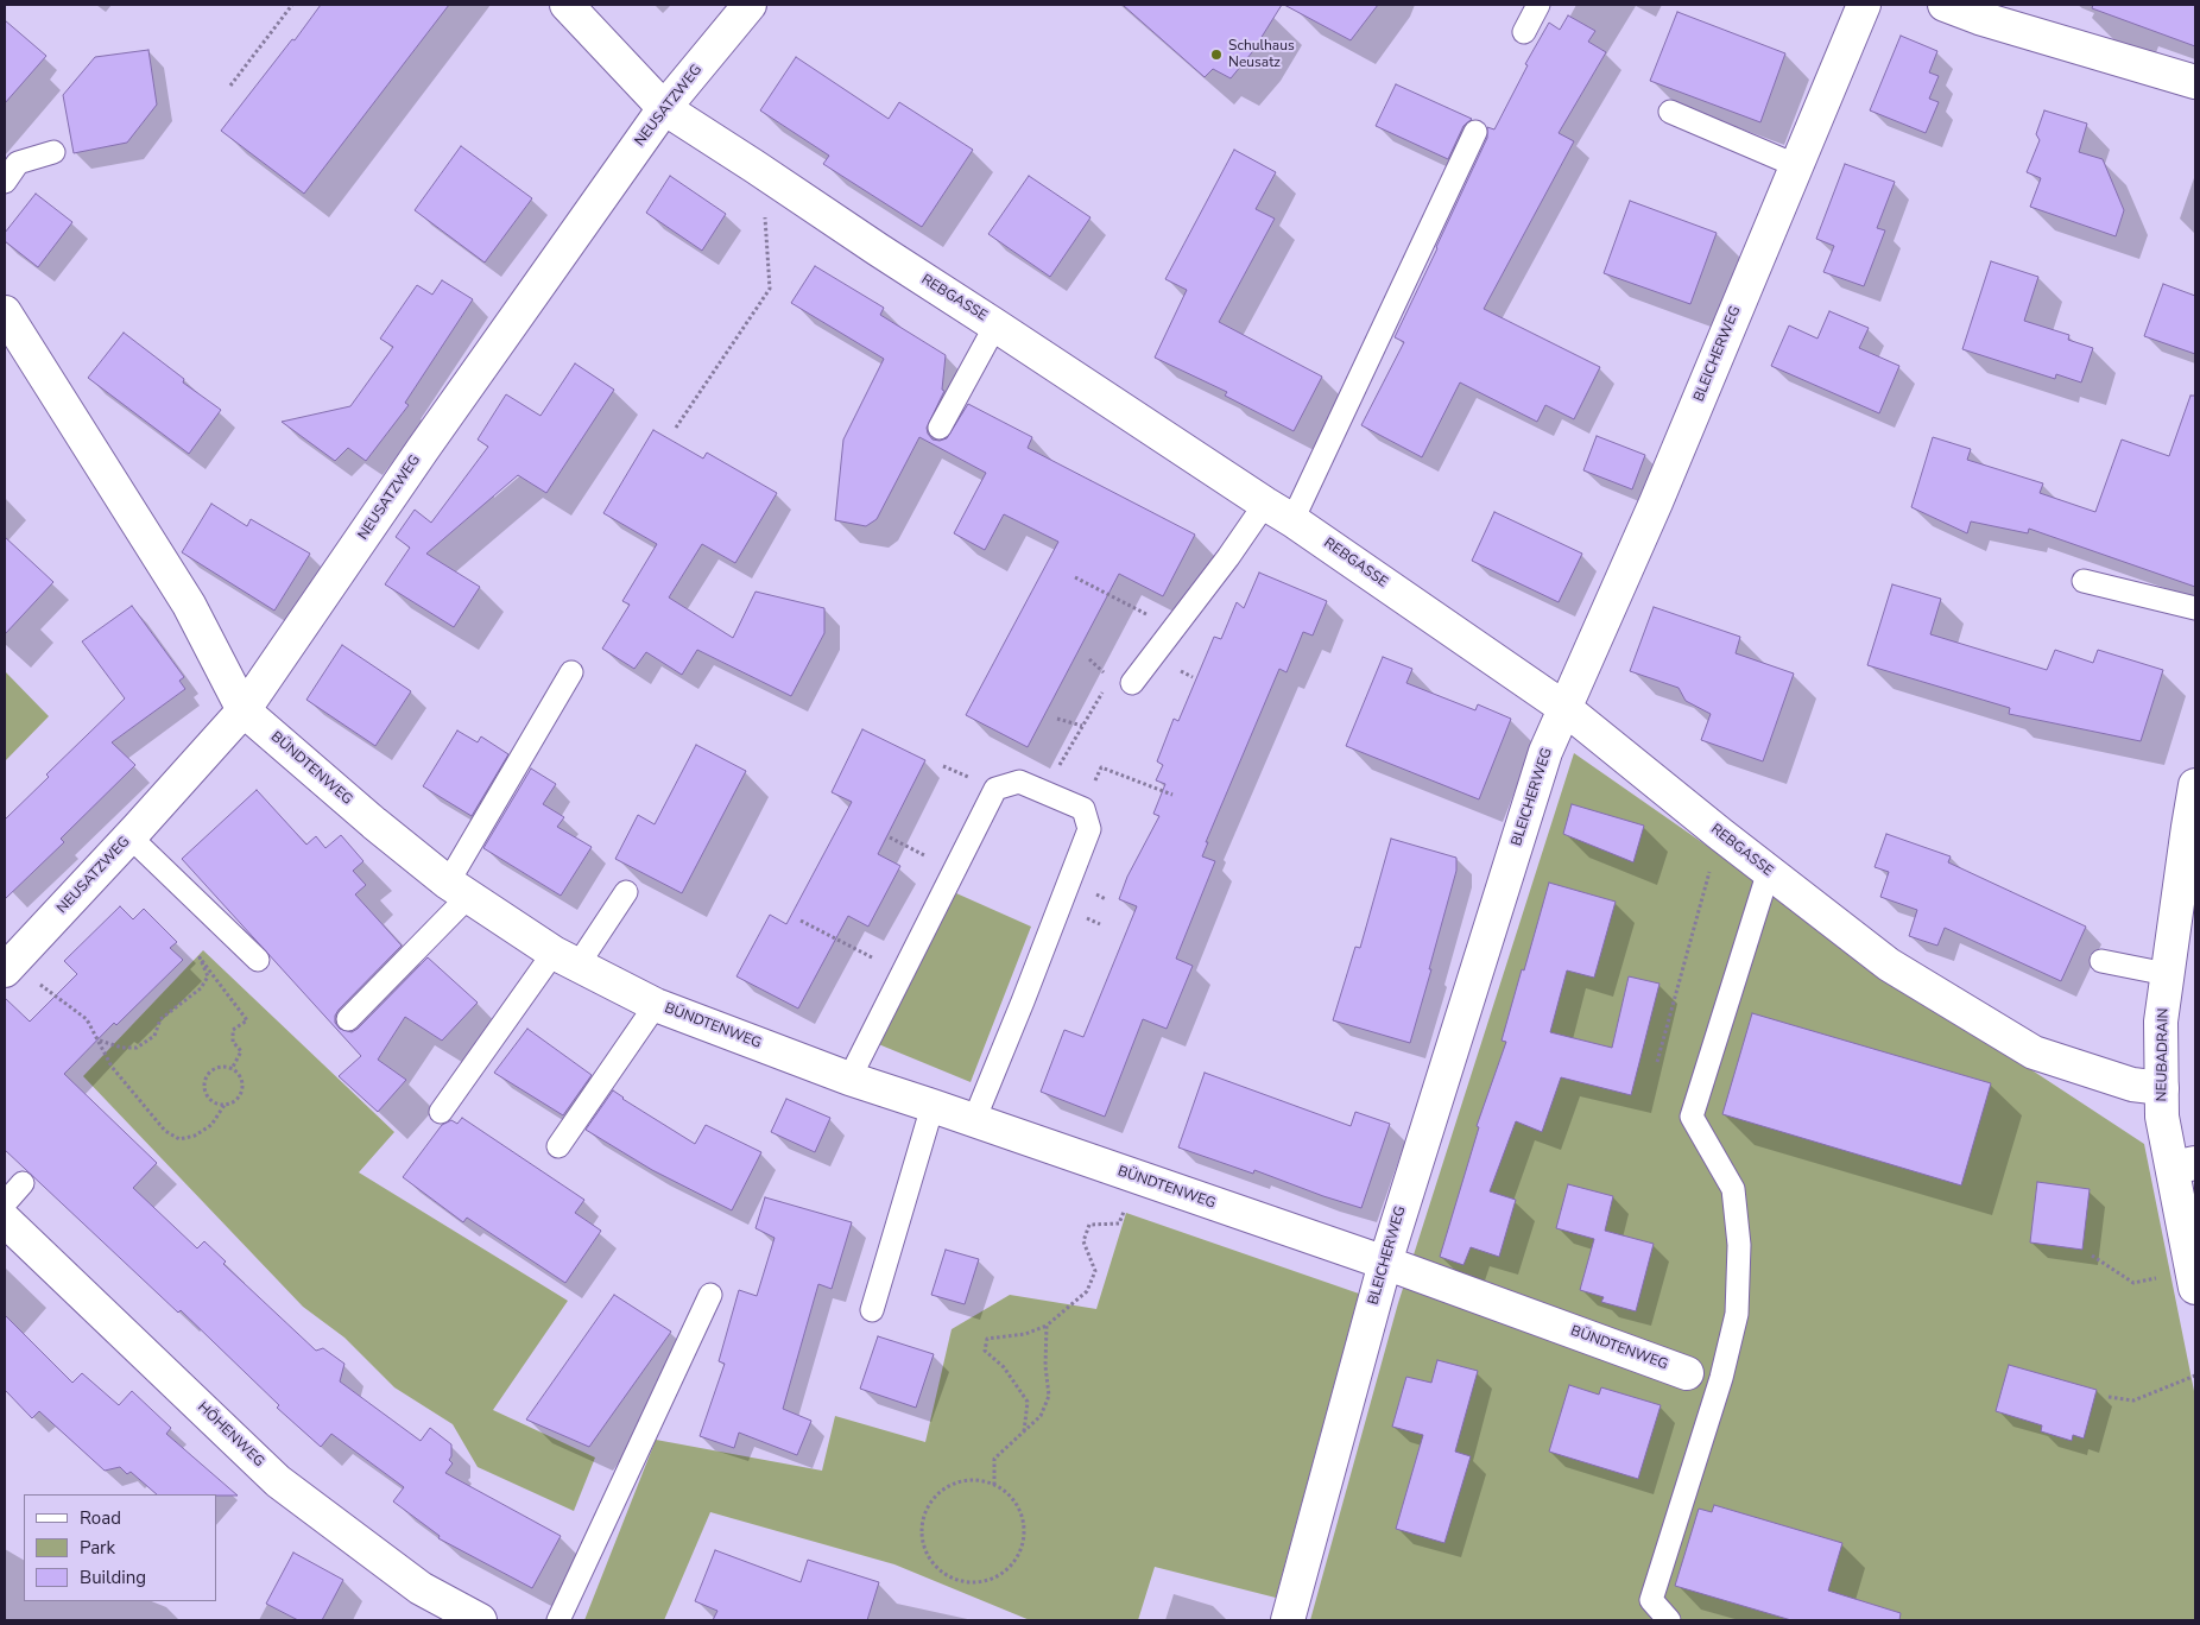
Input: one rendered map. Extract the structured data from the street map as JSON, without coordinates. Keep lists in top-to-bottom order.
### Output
{
  "streets": {
    "street": [
      "NEUSATZWEG",
      "REBGASSE",
      "BLEICHERWEG",
      "BÜNDTENWEG",
      "NEUBADRAIN",
      "HÖHENWEG"
    ]
  },
  "crossings": [
    ["NEUSATZWEG", "REBGASSE"],
    ["NEUSATZWEG", "BÜNDTENWEG"],
    ["REBGASSE", "BLEICHERWEG"],
    ["REBGASSE", "NEUBADRAIN"],
    ["BLEICHERWEG", "BÜNDTENWEG"]
  ],
  "places": ["Schulhaus Neusatz"],
  "legend": ["Road", "Park", "Building"]
}
